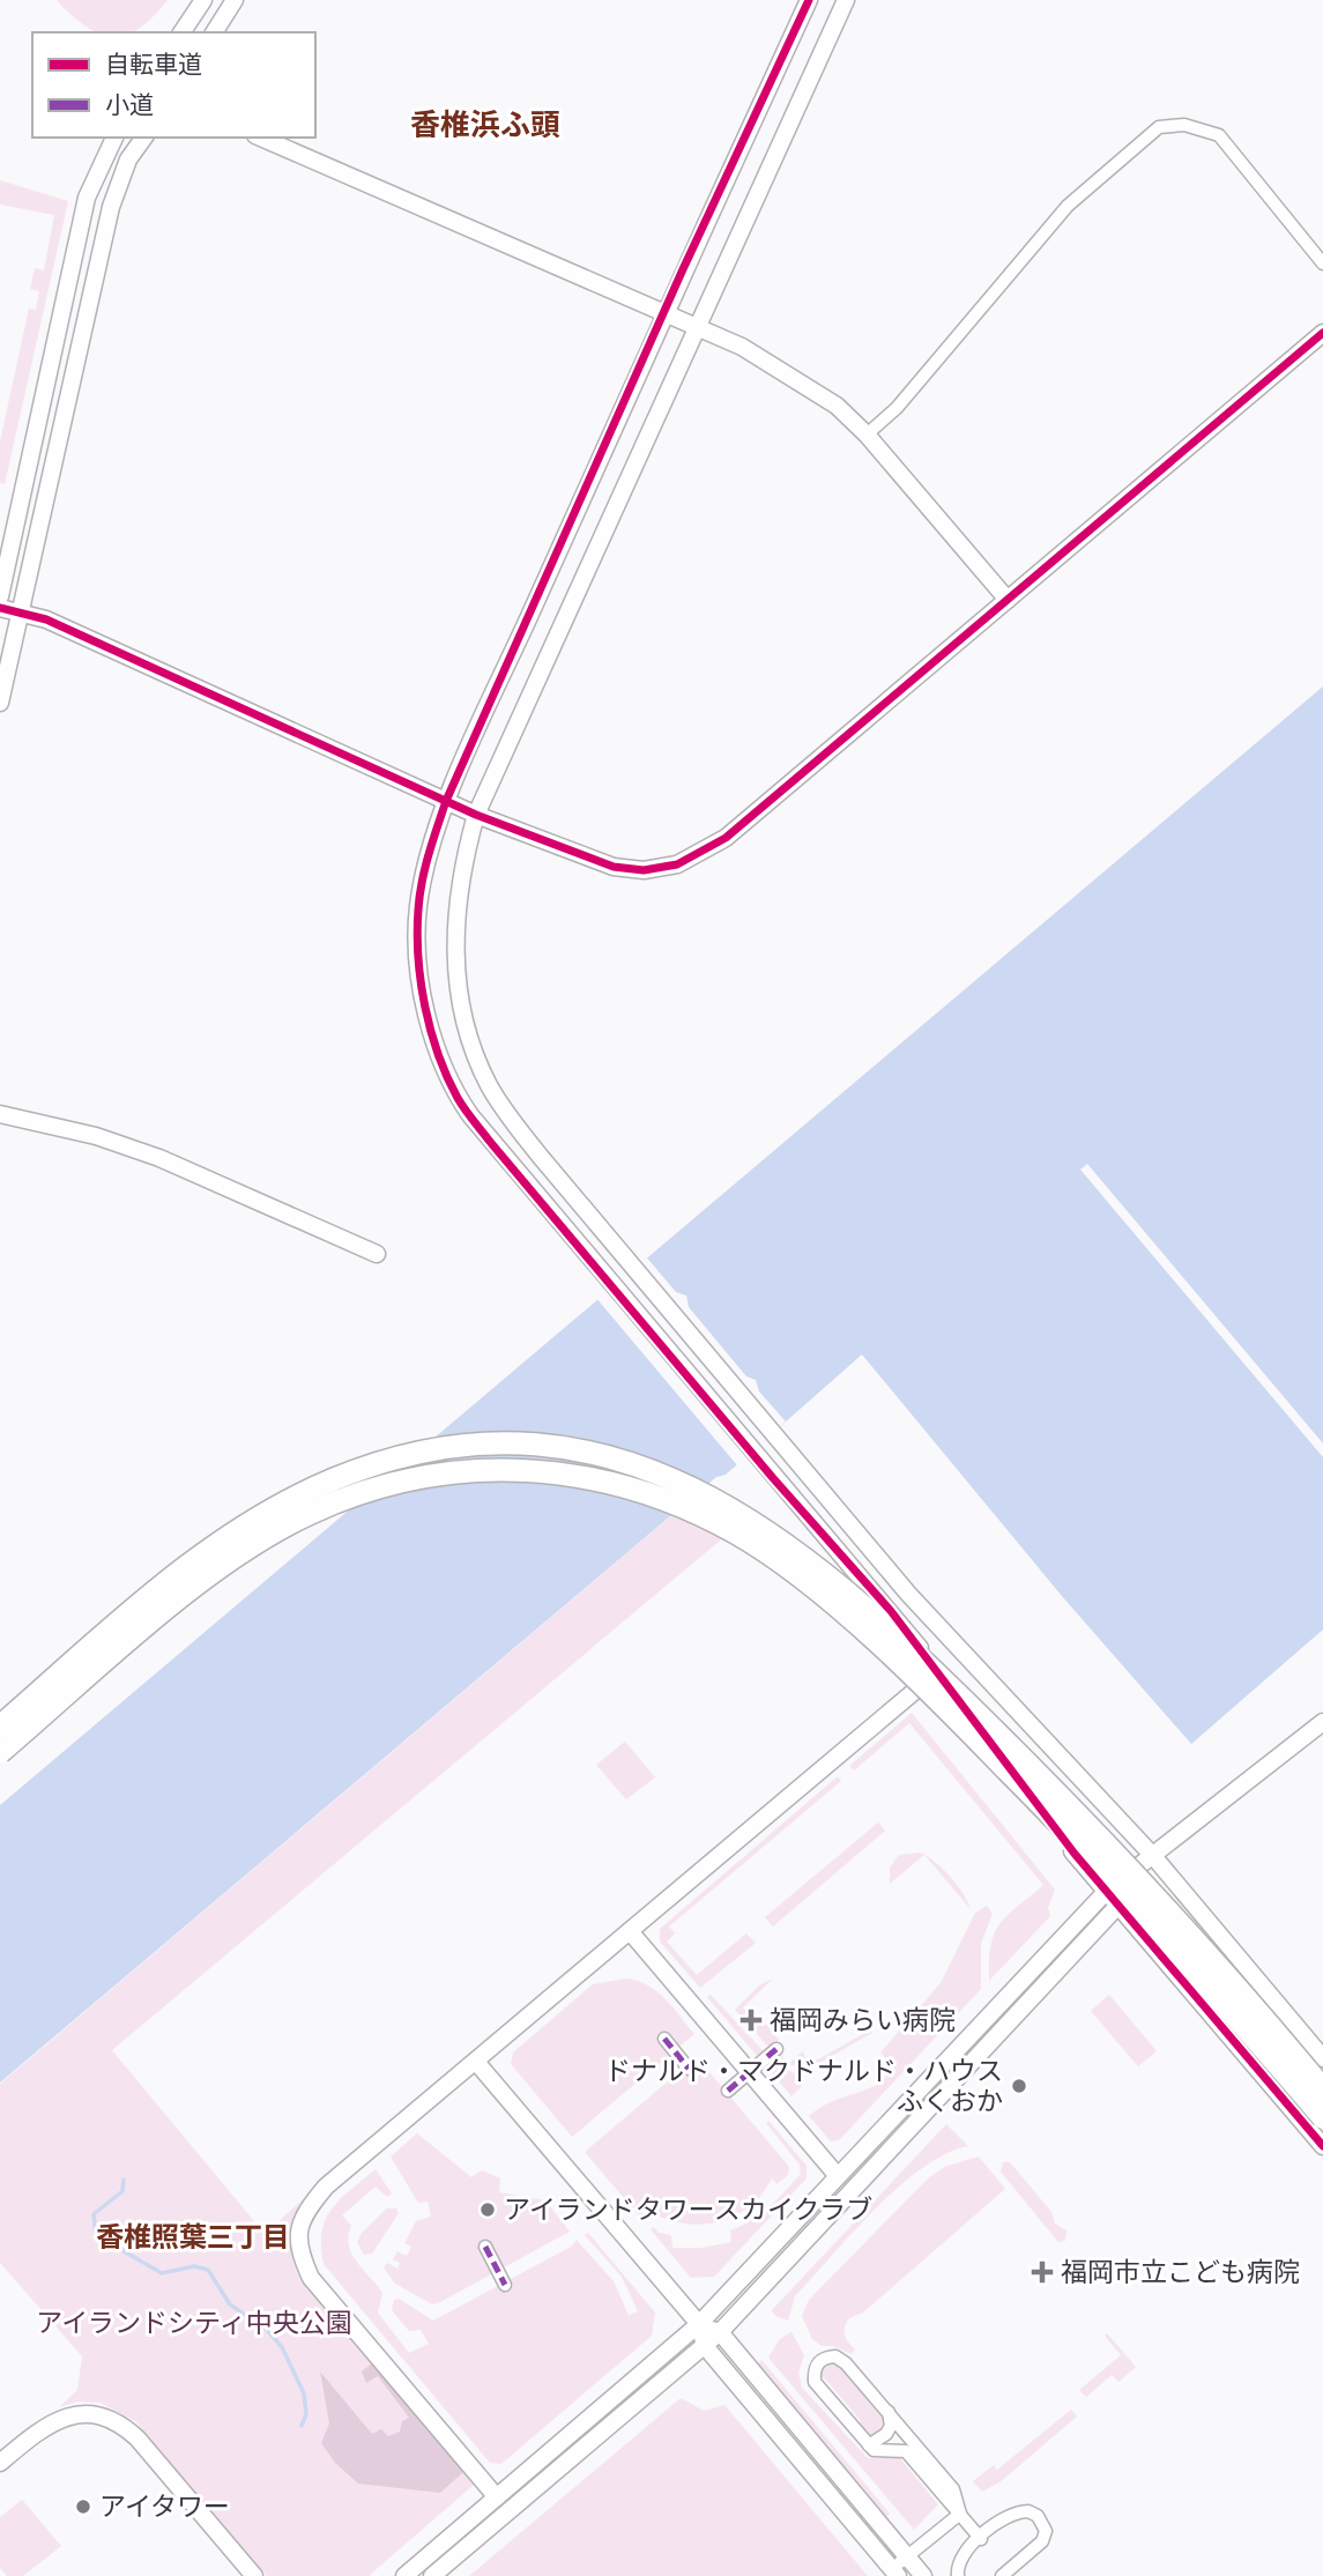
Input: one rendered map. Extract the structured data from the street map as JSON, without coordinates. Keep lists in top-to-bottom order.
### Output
{
  "districts": ["香椎浜ふ頭", "香椎照葉三丁目"],
  "parks": ["アイランドシティ中央公園"],
  "places": {
    "health": ["福岡みらい病院", "福岡市立こども病院"],
    "other": ["ドナルド・マクドナルド・ハウス ふくおか", "アイランドタワースカイクラブ", "アイタワー"]
  },
  "legend": ["自転車道", "小道"]
}
